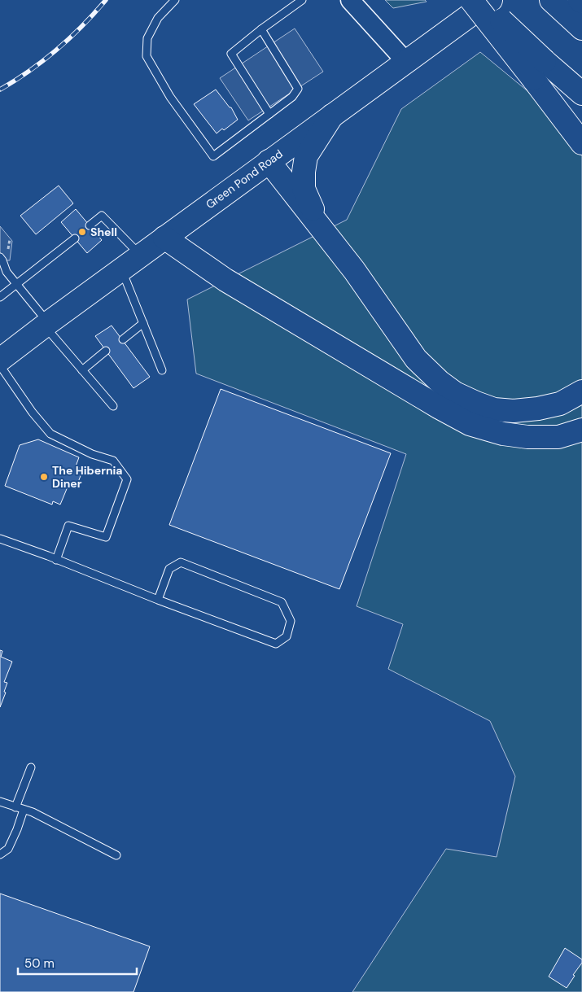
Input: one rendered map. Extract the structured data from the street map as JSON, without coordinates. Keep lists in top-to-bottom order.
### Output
{
  "streets": {
    "main road": ["Green Pond Road"]
  },
  "places": ["Shell", "The Hibernia Diner"],
  "scale_bar": "50 m"
}
